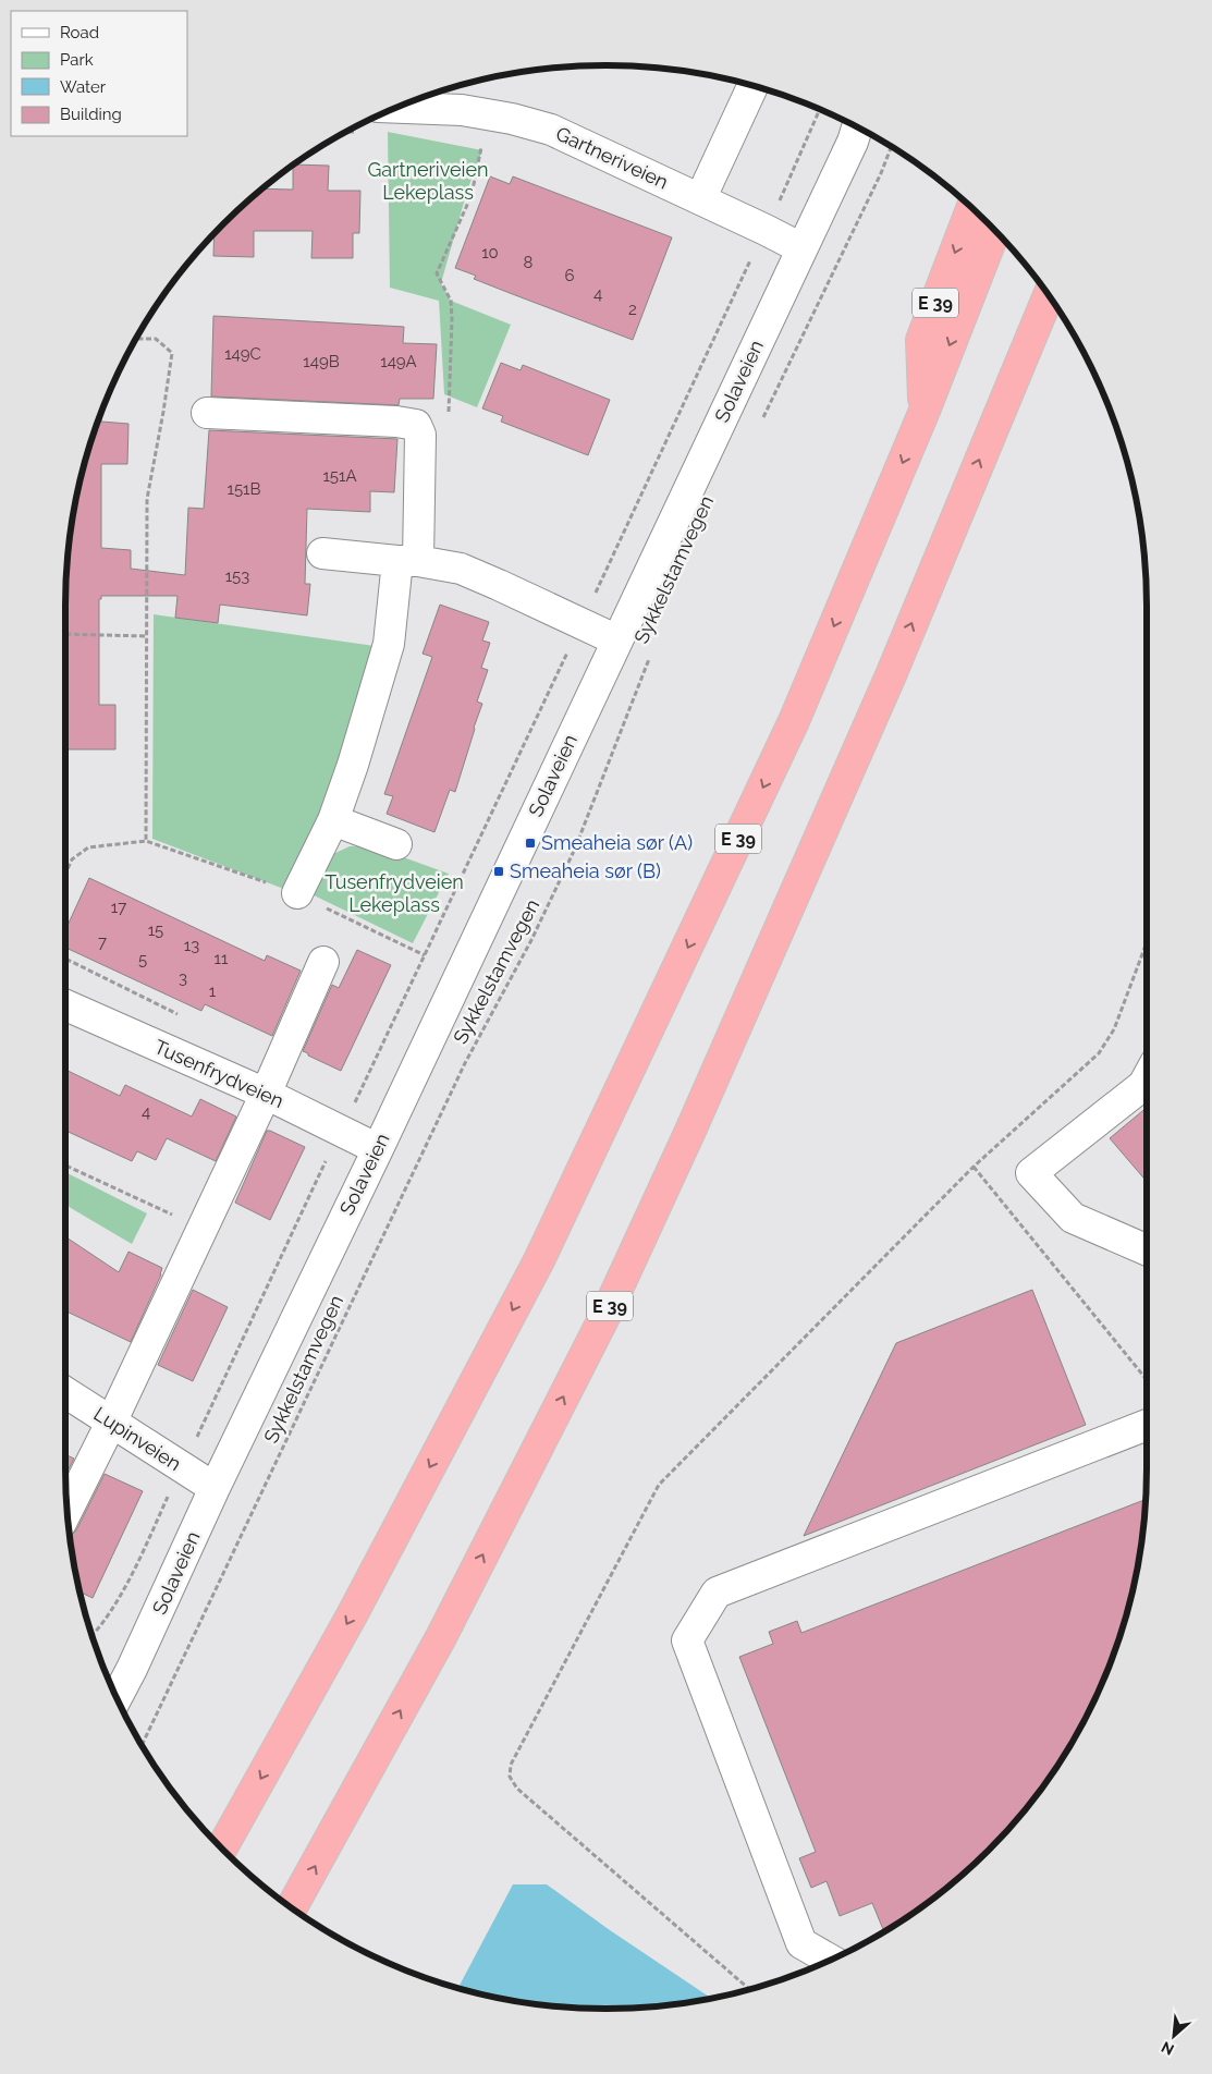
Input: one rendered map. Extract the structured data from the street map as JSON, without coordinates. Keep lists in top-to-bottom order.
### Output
{
  "streets": {
    "highway": ["E 39"],
    "street": [
      "Gartneriveien",
      "Solaveien",
      "Tusenfrydveien",
      "Lupinveien"
    ],
    "path": ["Sykkelstamvegen"]
  },
  "crossings": [
    ["Gartneriveien", "Solaveien"],
    ["Solaveien", "Tusenfrydveien"],
    ["Solaveien", "Lupinveien"]
  ],
  "parks": ["Gartneriveien Lekeplass", "Tusenfrydveien Lekeplass"],
  "places": {
    "transit": ["Smeaheia sør (A)", "Smeaheia sør (B)"]
  },
  "house_numbers": [
    "10",
    "8",
    "6",
    "4",
    "2",
    "149C",
    "149B",
    "149A",
    "151A",
    "151B",
    "153",
    "17",
    "15",
    "7",
    "13",
    "11",
    "5",
    "3",
    "1",
    "4"
  ],
  "legend": [
    "Road",
    "Park",
    "Water",
    "Building"
  ],
  "north": "bottom left"
}
